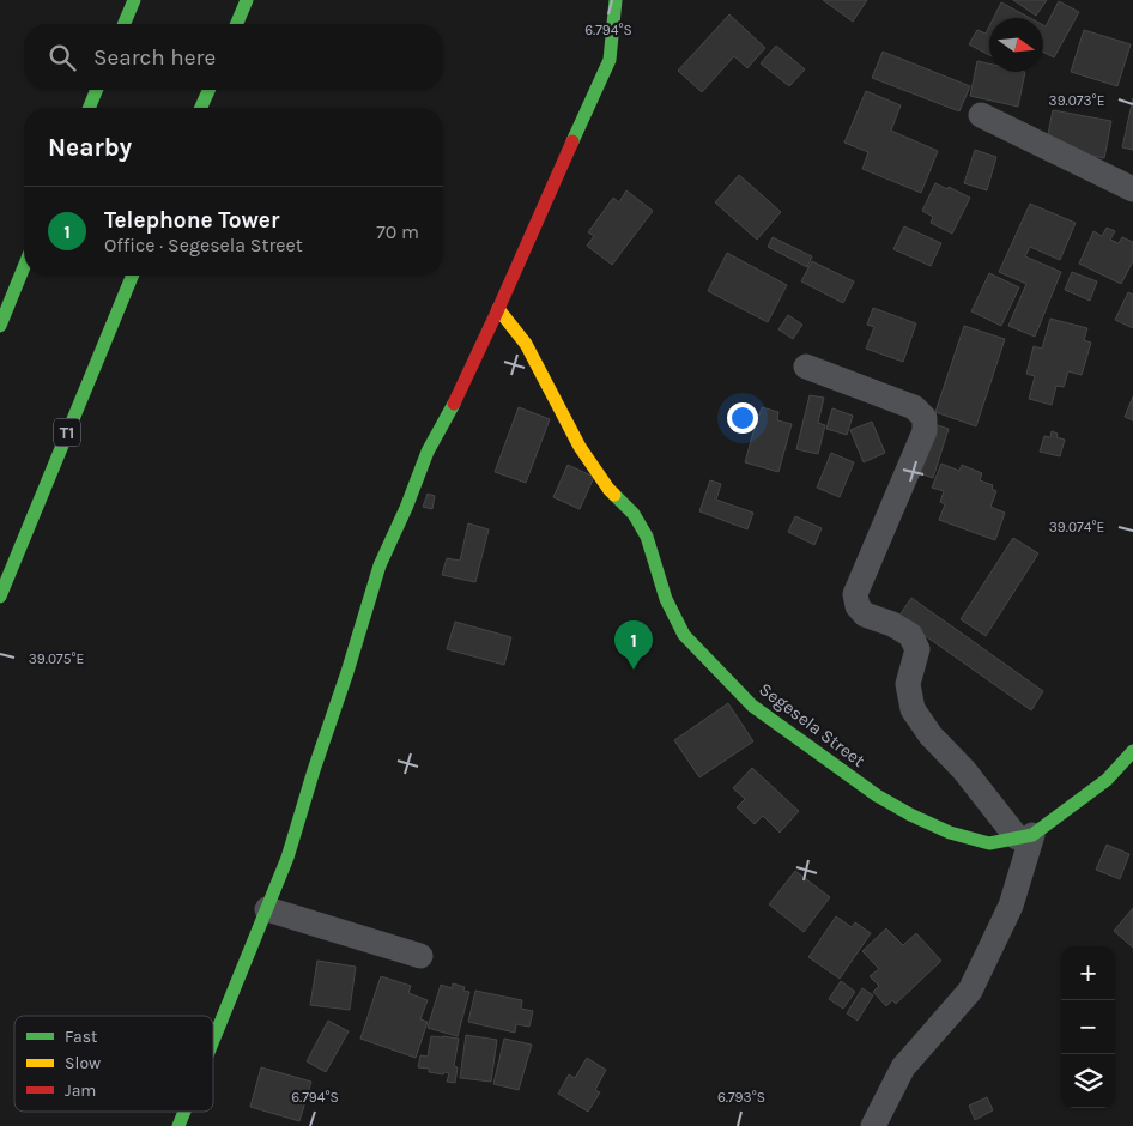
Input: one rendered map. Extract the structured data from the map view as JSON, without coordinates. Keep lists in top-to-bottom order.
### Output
{
  "streets": {
    "main road": ["T1", "Segesela Street"]
  },
  "legend": ["Fast", "Slow", "Jam"],
  "north": "right",
  "page": {
    "search": "Search here",
    "heading": "Nearby",
    "list": [
      {
        "mark": "1",
        "name": "Telephone Tower",
        "note": "Office · Segesela Street",
        "value": "70 m"
      }
    ],
    "pins": "1",
    "map_buttons": ["+", "−"]
  },
  "coordinates": [
    "6.794°S",
    "39.073°E",
    "39.074°E",
    "39.075°E",
    "6.793°S"
  ]
}
